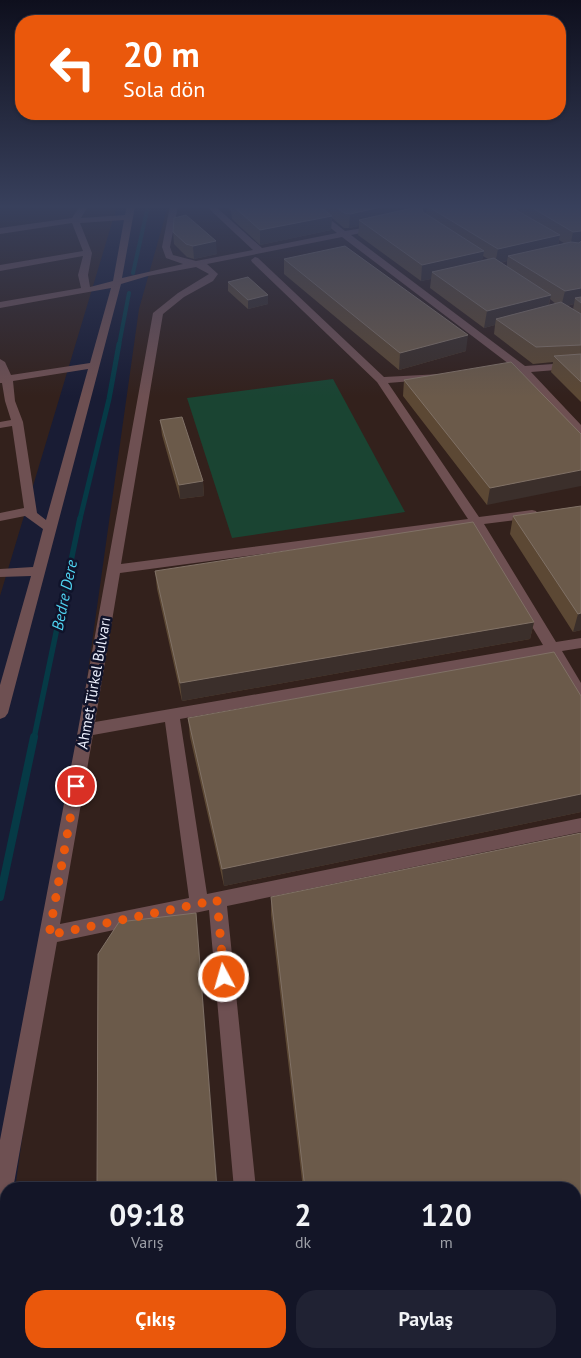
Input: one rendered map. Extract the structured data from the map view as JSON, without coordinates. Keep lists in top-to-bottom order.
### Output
{
  "streets": {
    "street": ["Ahmet Türkel Bulvarı"]
  },
  "water": ["Bedre Dere"],
  "page": {
    "turn": ["20 m", "Sola dön"],
    "eta": [
      "09:18",
      "Varış",
      "2",
      "dk",
      "120",
      "m"
    ],
    "buttons": ["Çıkış", "Paylaş"]
  }
}
